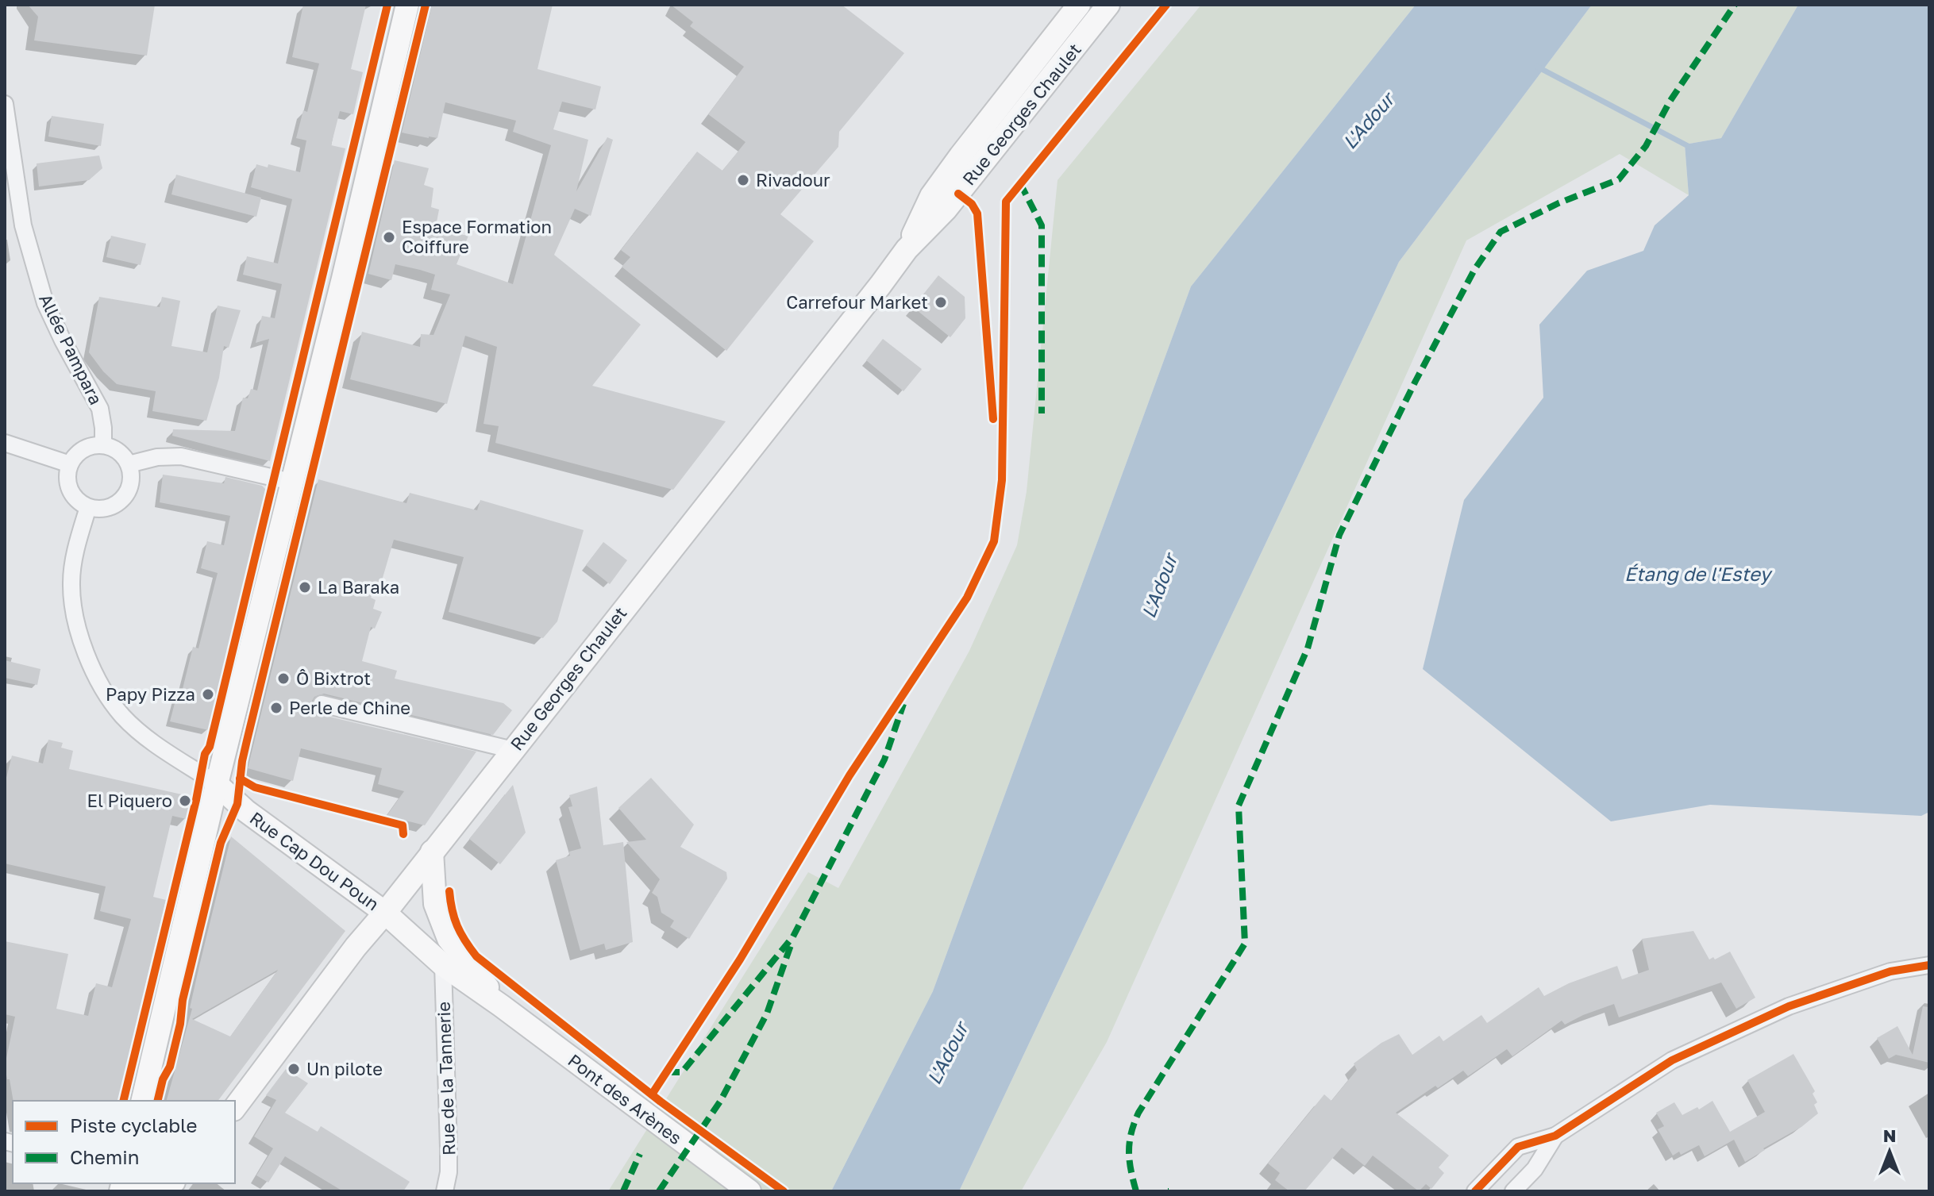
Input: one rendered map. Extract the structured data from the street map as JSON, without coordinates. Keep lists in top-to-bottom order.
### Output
{
  "streets": {
    "main road": ["Rue Georges Chaulet", "Rue Cap Dou Poun", "Pont des Arènes"],
    "street": ["Allée Pampara", "Rue de la Tannerie"]
  },
  "crossings": [
    ["Rue Georges Chaulet", "Rue Cap Dou Poun"],
    ["Rue Cap Dou Poun", "Rue de la Tannerie"],
    ["Rue Cap Dou Poun", "Pont des Arènes"]
  ],
  "water": ["L'Adour", "Étang de l'Estey"],
  "places": [
    "Rivadour",
    "Espace Formation Coiffure",
    "Carrefour Market",
    "La Baraka",
    "Ô Bixtrot",
    "Papy Pizza",
    "Perle de Chine",
    "El Piquero",
    "Un pilote"
  ],
  "legend": ["Piste cyclable", "Chemin"],
  "north": "top"
}
